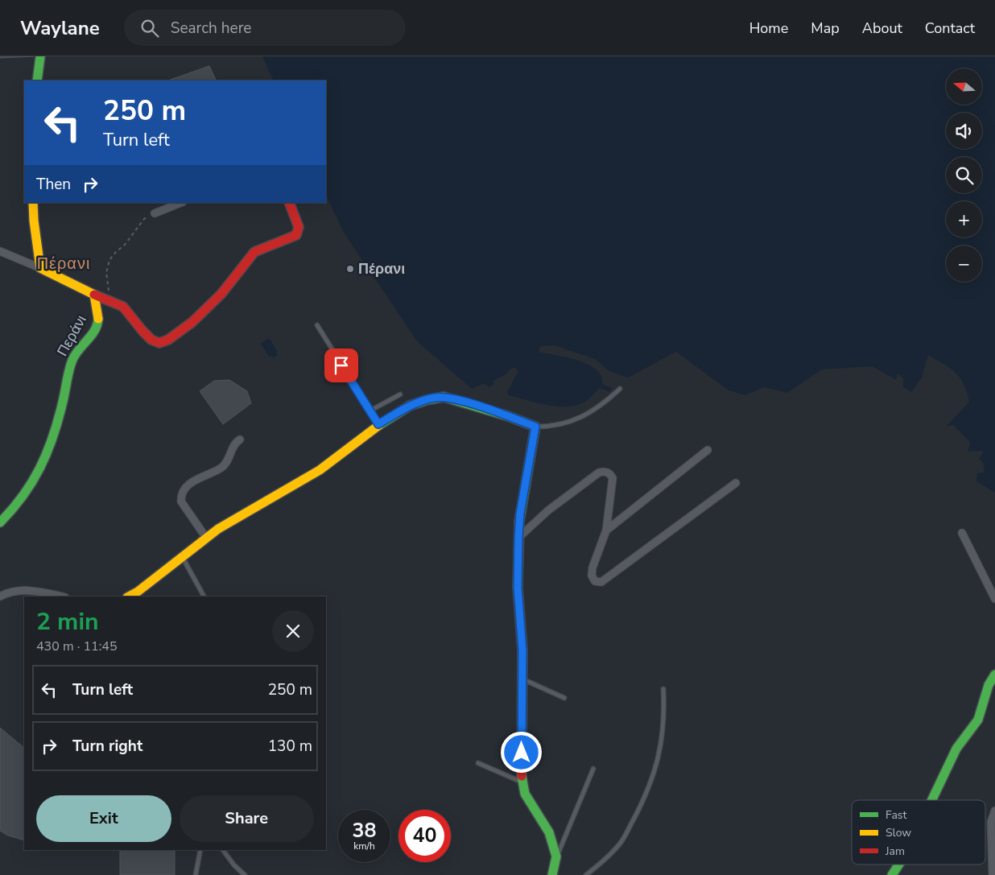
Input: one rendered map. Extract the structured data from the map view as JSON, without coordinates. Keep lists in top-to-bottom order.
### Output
{
  "streets": {
    "street": ["Περάνι"]
  },
  "districts": ["Πέρανι"],
  "places": ["Πέρανι"],
  "legend": ["Fast", "Slow", "Jam"],
  "north": "left",
  "page": {
    "header": "Waylane",
    "search": "Search here",
    "nav": [
      "Home",
      "Map",
      "About",
      "Contact"
    ],
    "map_buttons": ["+", "−"],
    "turn": ["250 m", "Turn left"],
    "then": "Then",
    "heading": ["2 min", "430 m · 11:45"],
    "list": [
      {
        "name": "Turn left",
        "value": "250 m"
      },
      {
        "name": "Turn right",
        "value": "130 m"
      }
    ],
    "buttons": ["Exit", "Share"],
    "speed": "38 km/h",
    "limit": "40"
  }
}
